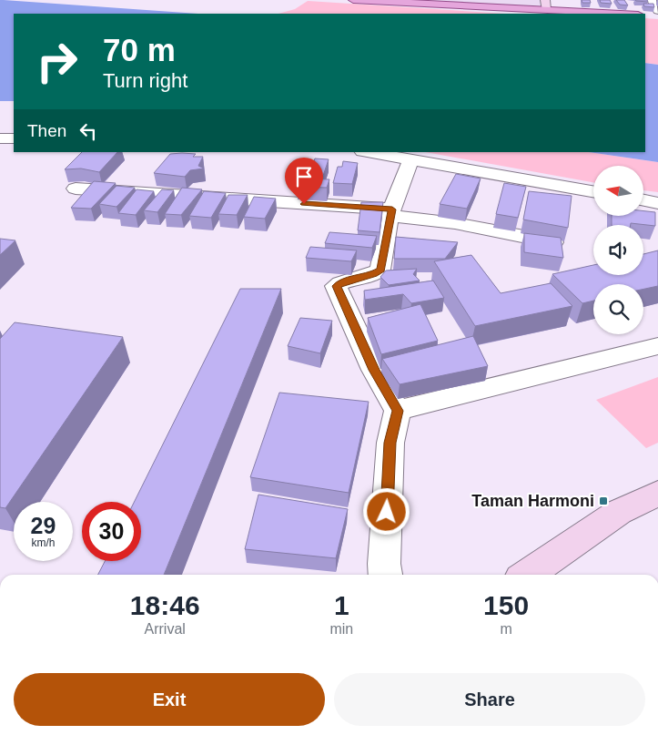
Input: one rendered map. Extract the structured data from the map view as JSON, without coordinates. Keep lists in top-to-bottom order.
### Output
{
  "places": {
    "transit": ["Taman Harmoni"]
  },
  "north": "left",
  "page": {
    "turn": ["70 m", "Turn right"],
    "then": "Then",
    "speed": "29 km/h",
    "limit": "30",
    "eta": [
      "18:46",
      "Arrival",
      "1",
      "min",
      "150",
      "m"
    ],
    "buttons": ["Exit", "Share"]
  }
}
